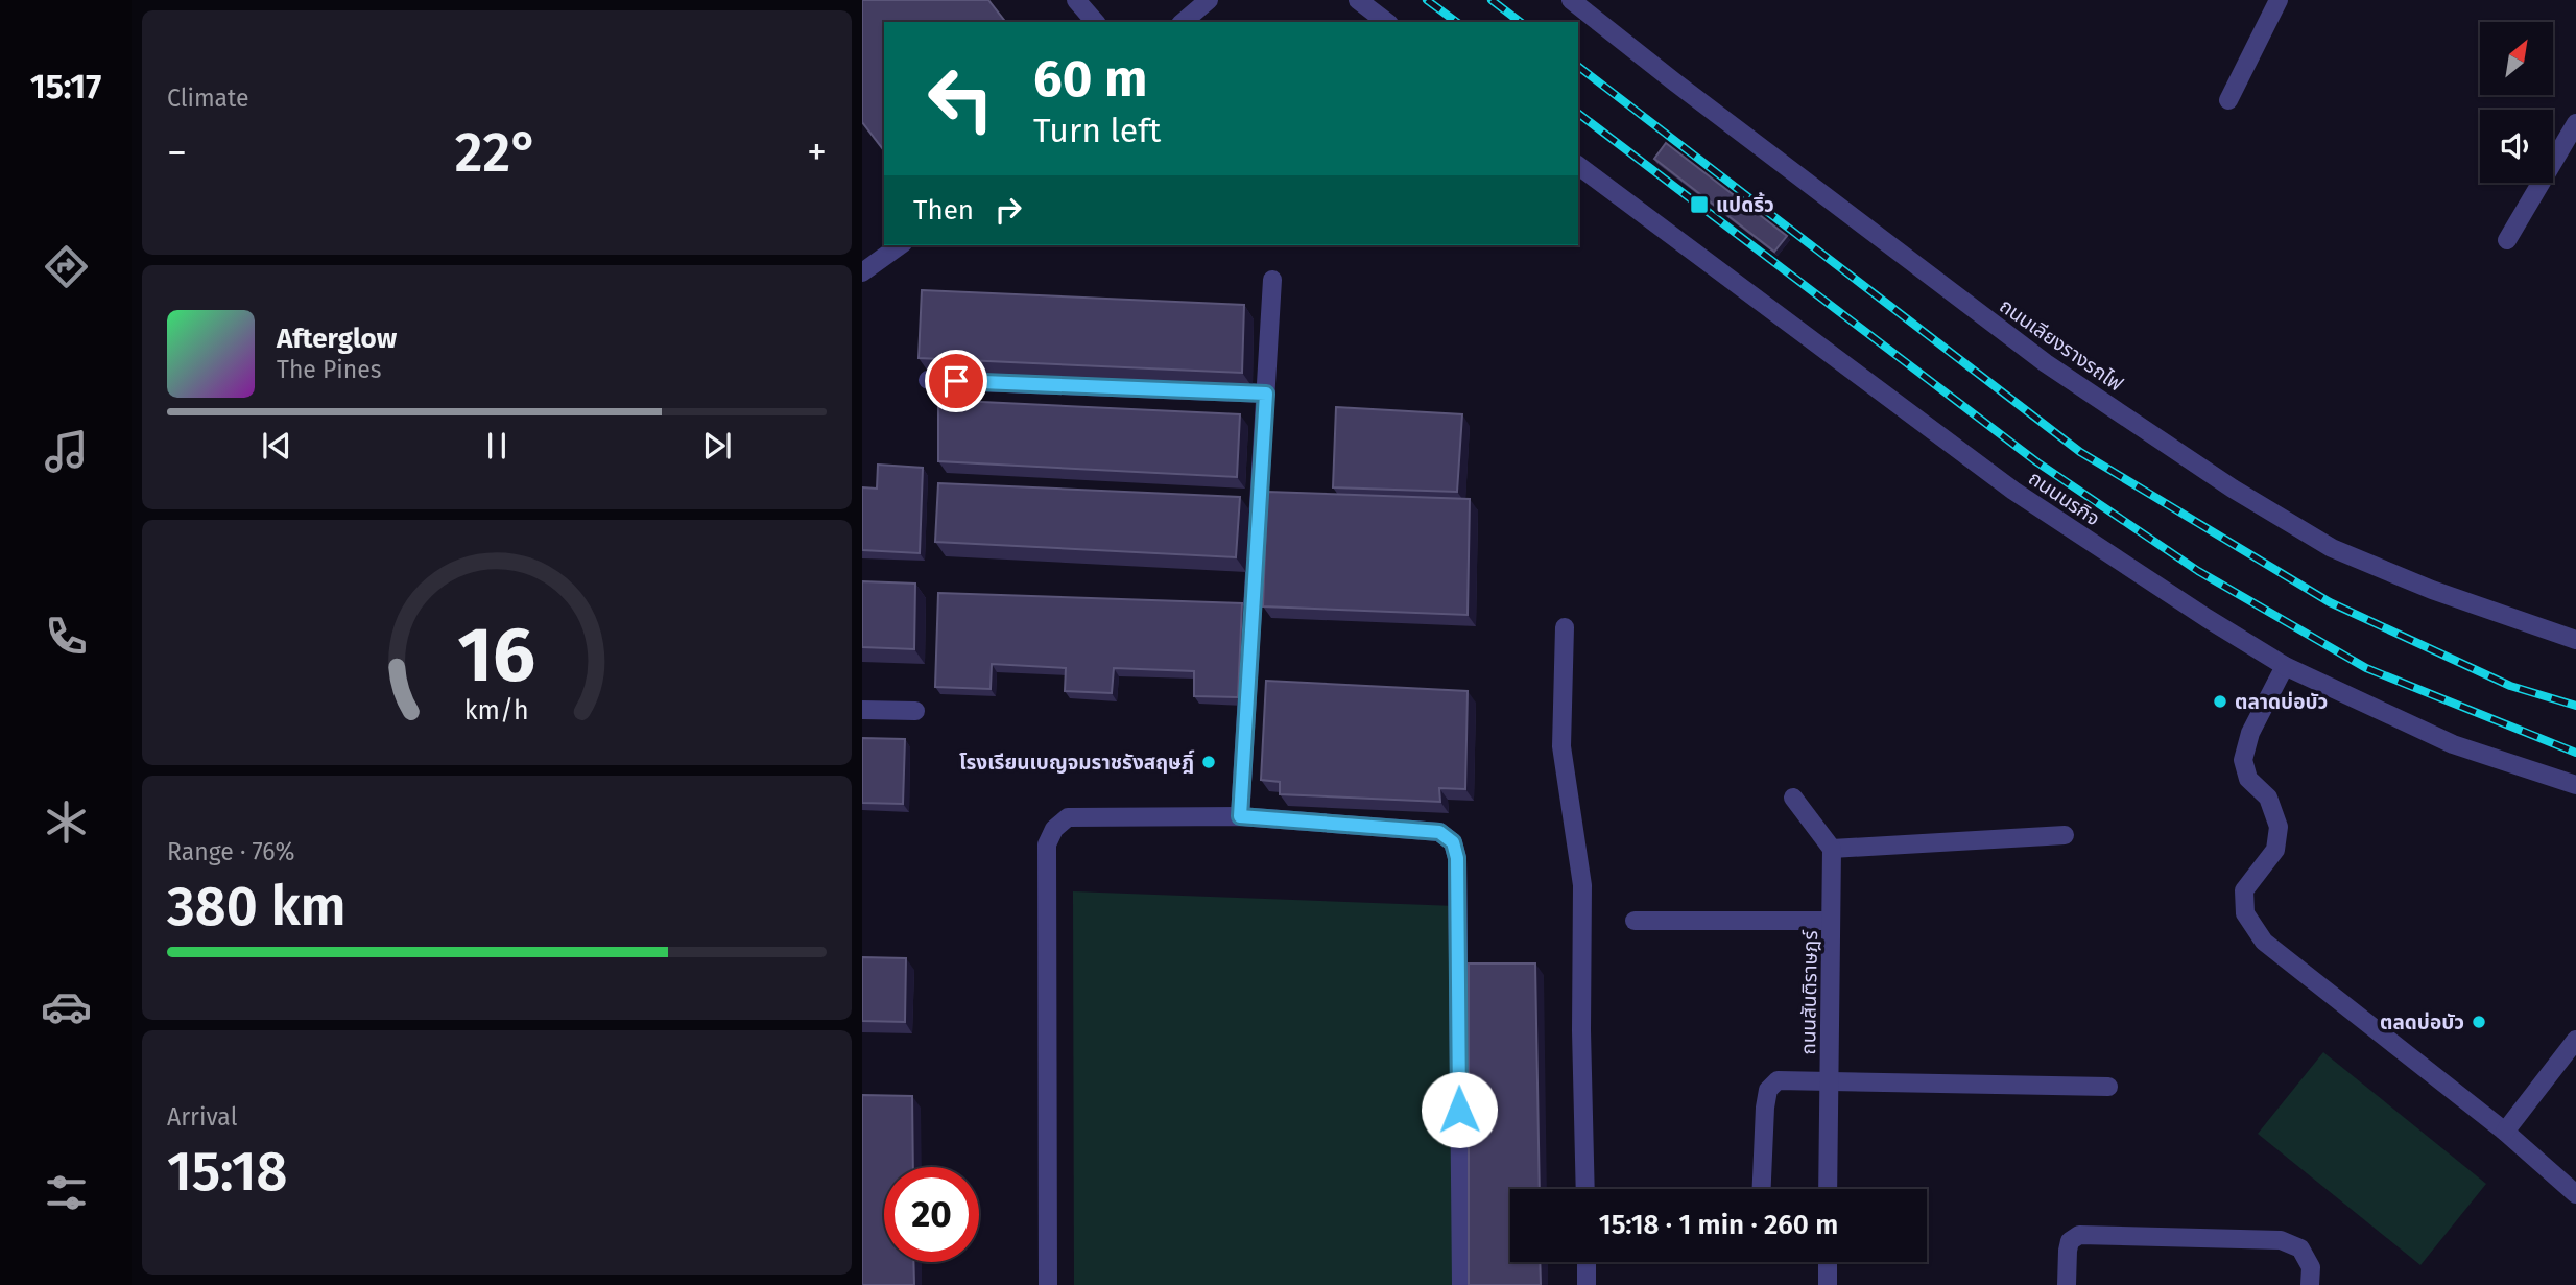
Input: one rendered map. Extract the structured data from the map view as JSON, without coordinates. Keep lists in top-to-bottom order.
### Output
{
  "streets": {
    "street": ["ถนนเลียงรางรถไฟ", "ถนนนรกิจ", "ถนนสันติราษฎร์"]
  },
  "places": {
    "transit": ["แปดริ้ว"],
    "other": ["ตลาดบ่อบัว", "โรงเรียนเบญจมราชรังสฤษฎิ์", "ตลดบ่อบัว"]
  },
  "north": "top right",
  "page": {
    "tabs": "15:17",
    "tile": [
      "Climate",
      ["Range · 76%", "380 km"],
      ["Arrival", "15:18"]
    ],
    "turn": ["60 m", "Turn left"],
    "heat": ["−", "22°", "+"],
    "then": "Then",
    "song": ["Afterglow", "The Pines"],
    "limit": "20",
    "trip": "15:18 · 1 min · 260 m",
    "gauge": ["16", "km/h"]
  }
}
